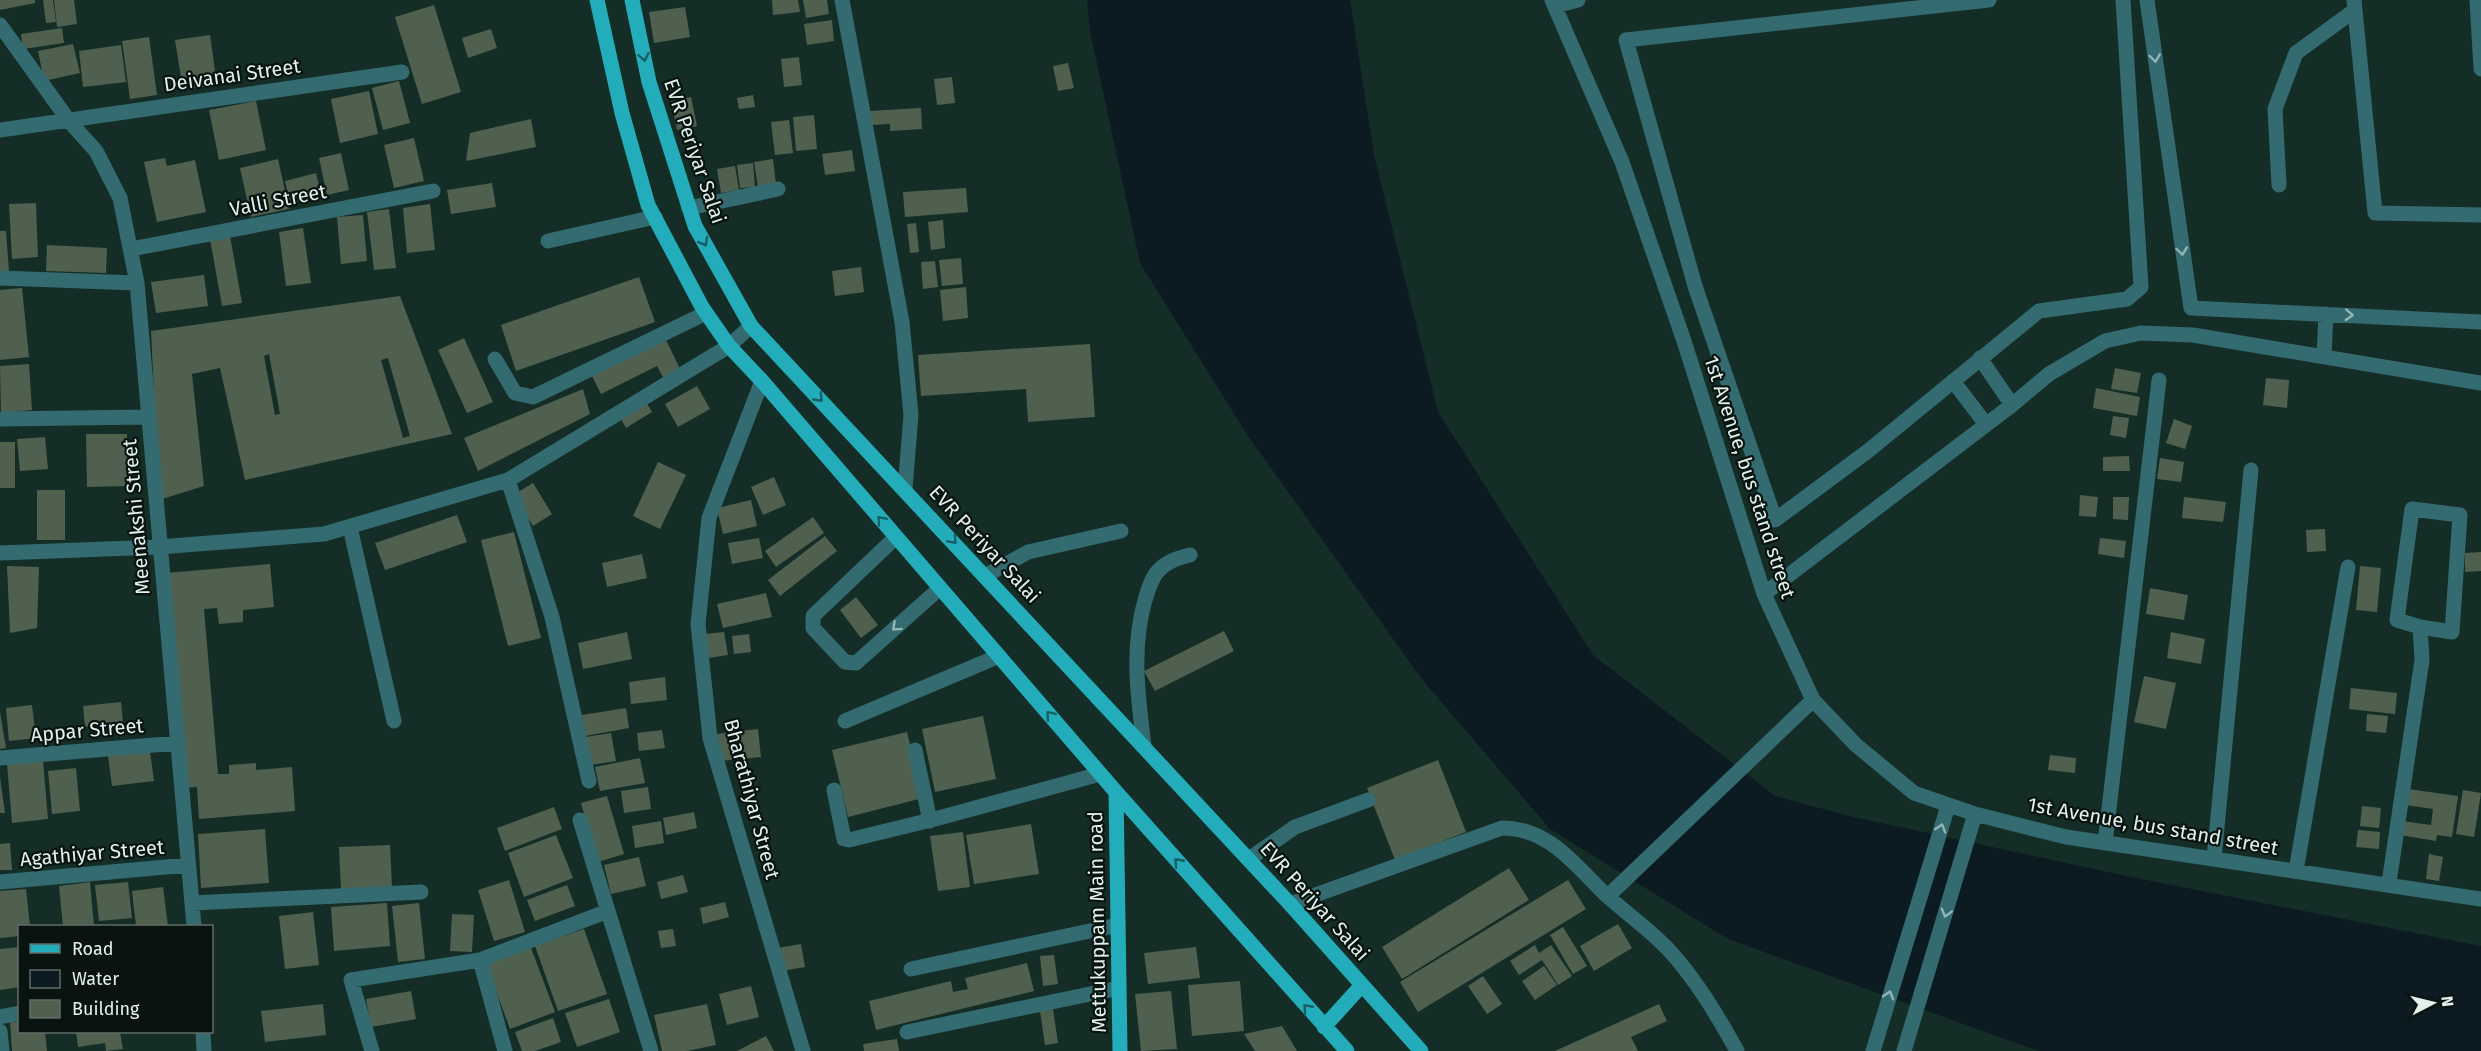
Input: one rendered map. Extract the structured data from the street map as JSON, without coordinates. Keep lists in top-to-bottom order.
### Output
{
  "streets": {
    "main road": ["EVR Periyar Salai", "Mettukuppam Main road"],
    "street": [
      "Deivanai Street",
      "Valli Street",
      "1st Avenue, bus stand street",
      "Meenakshi Street",
      "Appar Street",
      "Bharathiyar Street",
      "Agathiyar Street"
    ]
  },
  "crossings": [
    ["Deivanai Street", "Meenakshi Street"],
    ["Valli Street", "Meenakshi Street"],
    ["Meenakshi Street", "Appar Street"],
    ["Meenakshi Street", "Agathiyar Street"]
  ],
  "legend": ["Road", "Water", "Building"],
  "north": "right"
}
